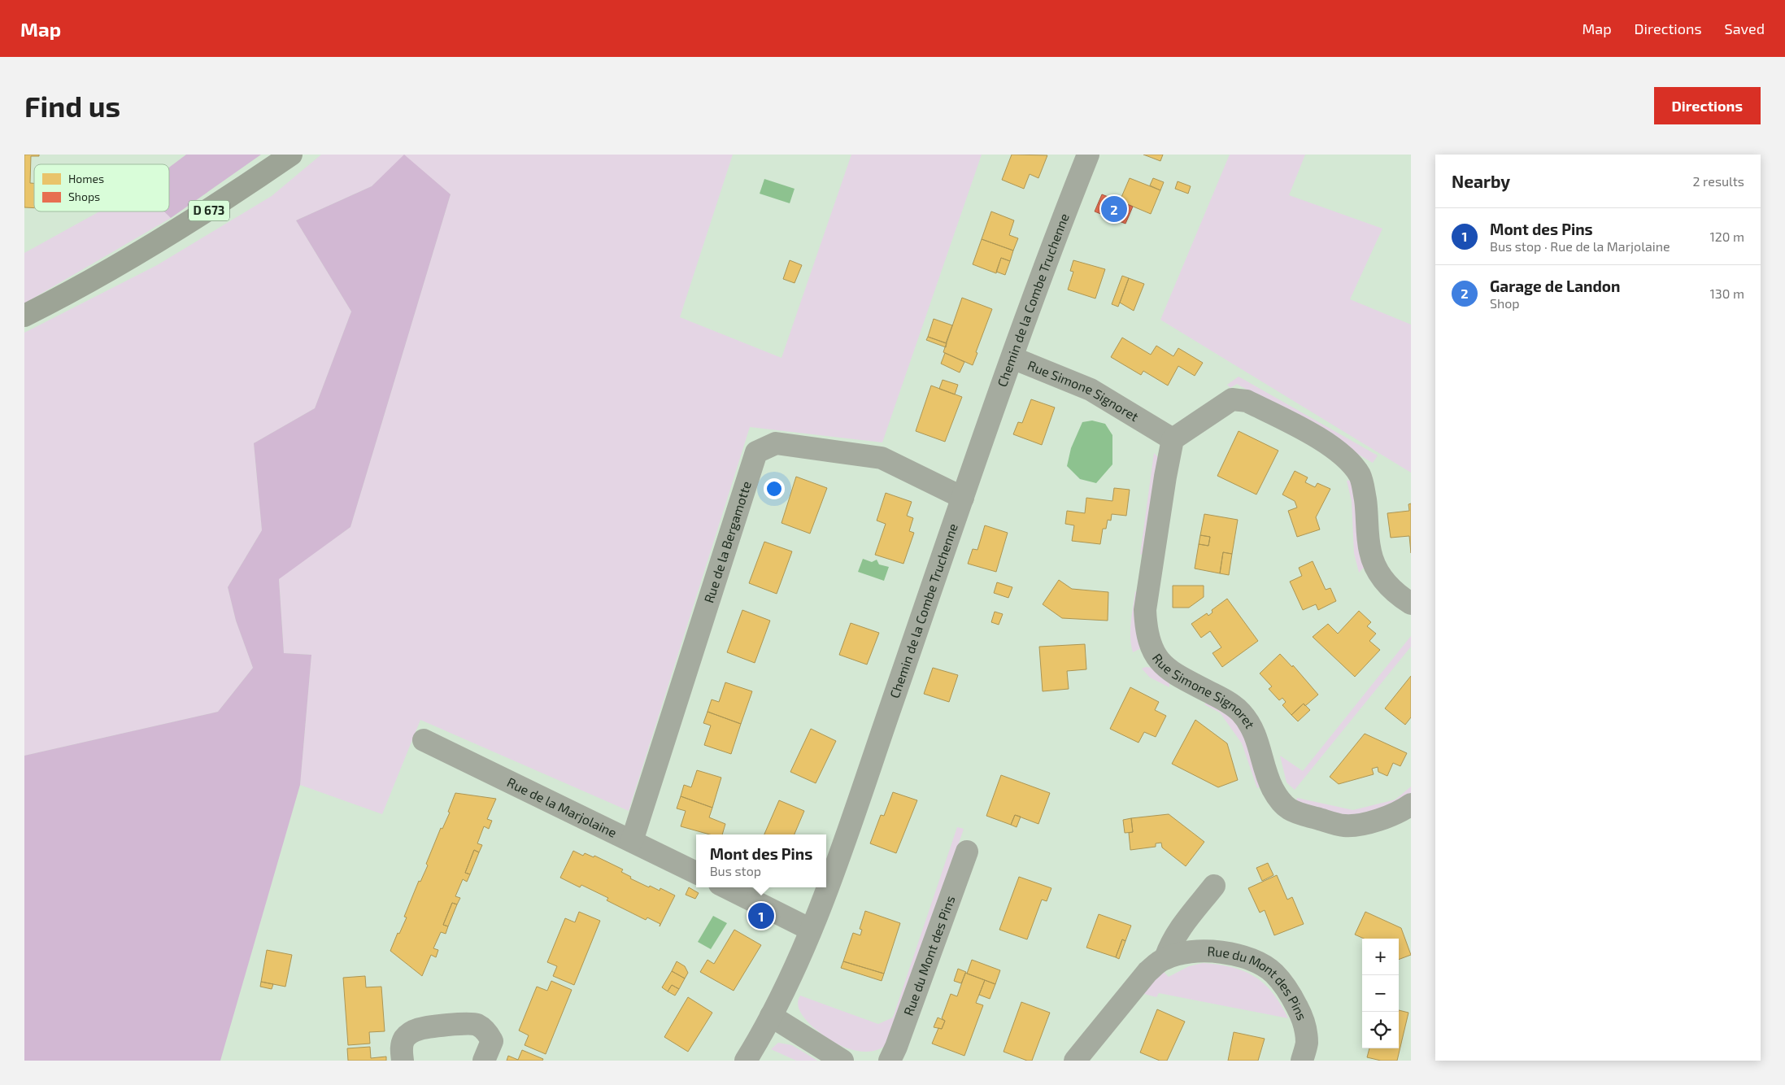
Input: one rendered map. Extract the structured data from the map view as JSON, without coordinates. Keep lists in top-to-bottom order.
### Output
{
  "streets": {
    "main road": ["D 673"],
    "street": [
      "Chemin de la Combe Truchenne",
      "Rue Simone Signoret",
      "Rue de la Bergamotte",
      "Rue de la Marjolaine",
      "Rue du Mont des Pins"
    ]
  },
  "crossings": [
    ["Chemin de la Combe Truchenne", "Rue Simone Signoret"],
    ["Chemin de la Combe Truchenne", "Rue de la Bergamotte"],
    ["Rue de la Bergamotte", "Rue de la Marjolaine"]
  ],
  "legend": ["Homes", "Shops"],
  "page": {
    "header": "Map",
    "nav": ["Map", "Directions", "Saved"],
    "buttons": "Directions",
    "title": "Find us",
    "heading": ["Nearby", "2 results"],
    "pins": ["2", "1"],
    "list": [
      {
        "mark": "1",
        "name": "Mont des Pins",
        "note": "Bus stop · Rue de la Marjolaine",
        "value": "120 m"
      },
      {
        "mark": "2",
        "name": "Garage de Landon",
        "note": "Shop",
        "value": "130 m"
      }
    ],
    "popup": ["Mont des Pins", "Bus stop"],
    "map_buttons": ["+", "−"]
  }
}
